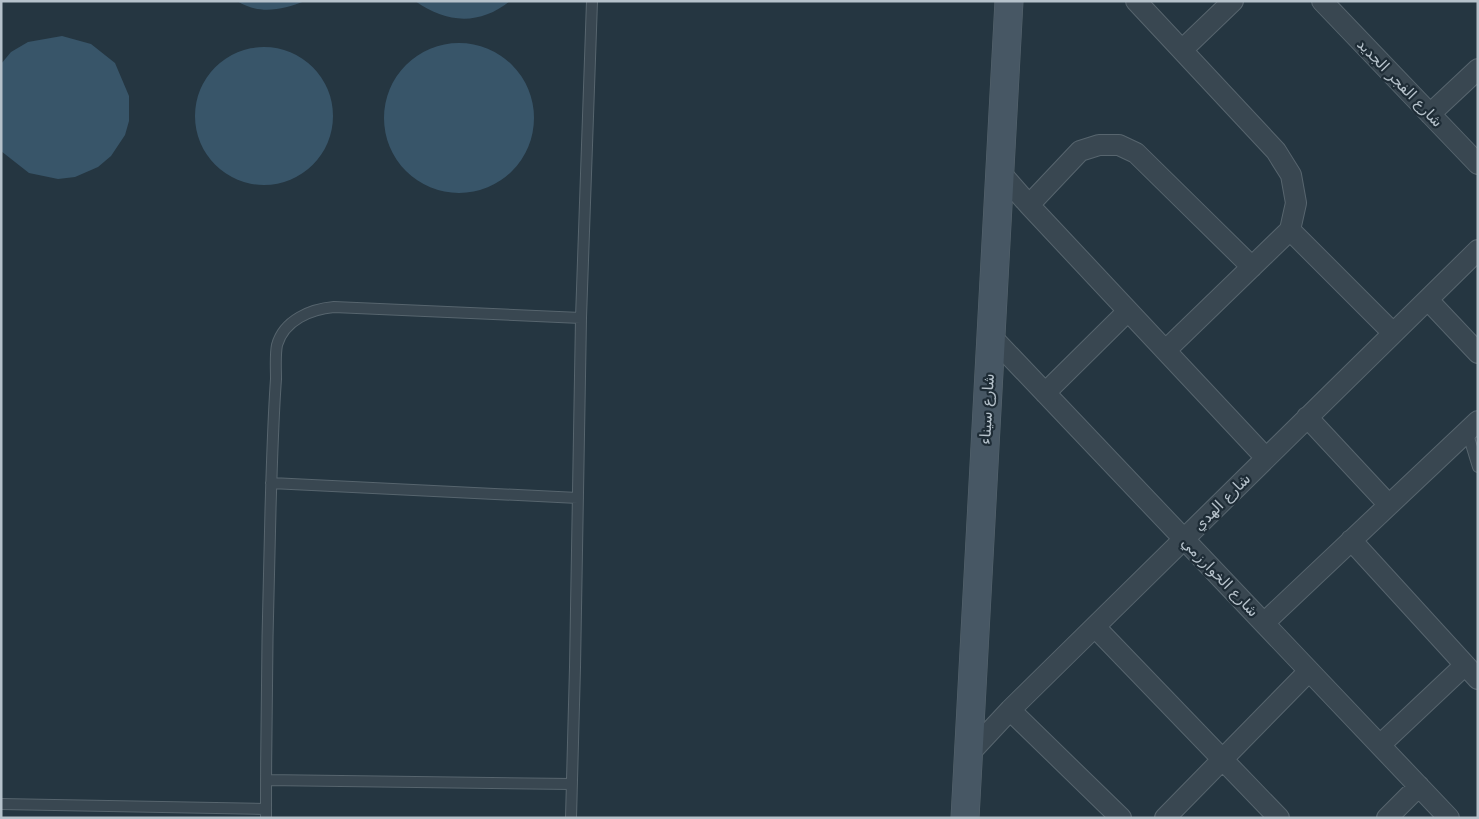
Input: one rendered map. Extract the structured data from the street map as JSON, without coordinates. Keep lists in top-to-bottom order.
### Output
{
  "streets": {
    "street": [
      "شارع الفجر الجديد",
      "شارع سيناء",
      "شارع الهدي",
      "شارع الخوارزمي"
    ]
  },
  "crossings": [
    ["شارع سيناء", "شارع الهدي"],
    ["شارع سيناء", "شارع الخوارزمي"],
    ["شارع الهدي", "شارع الخوارزمي"]
  ]
}
